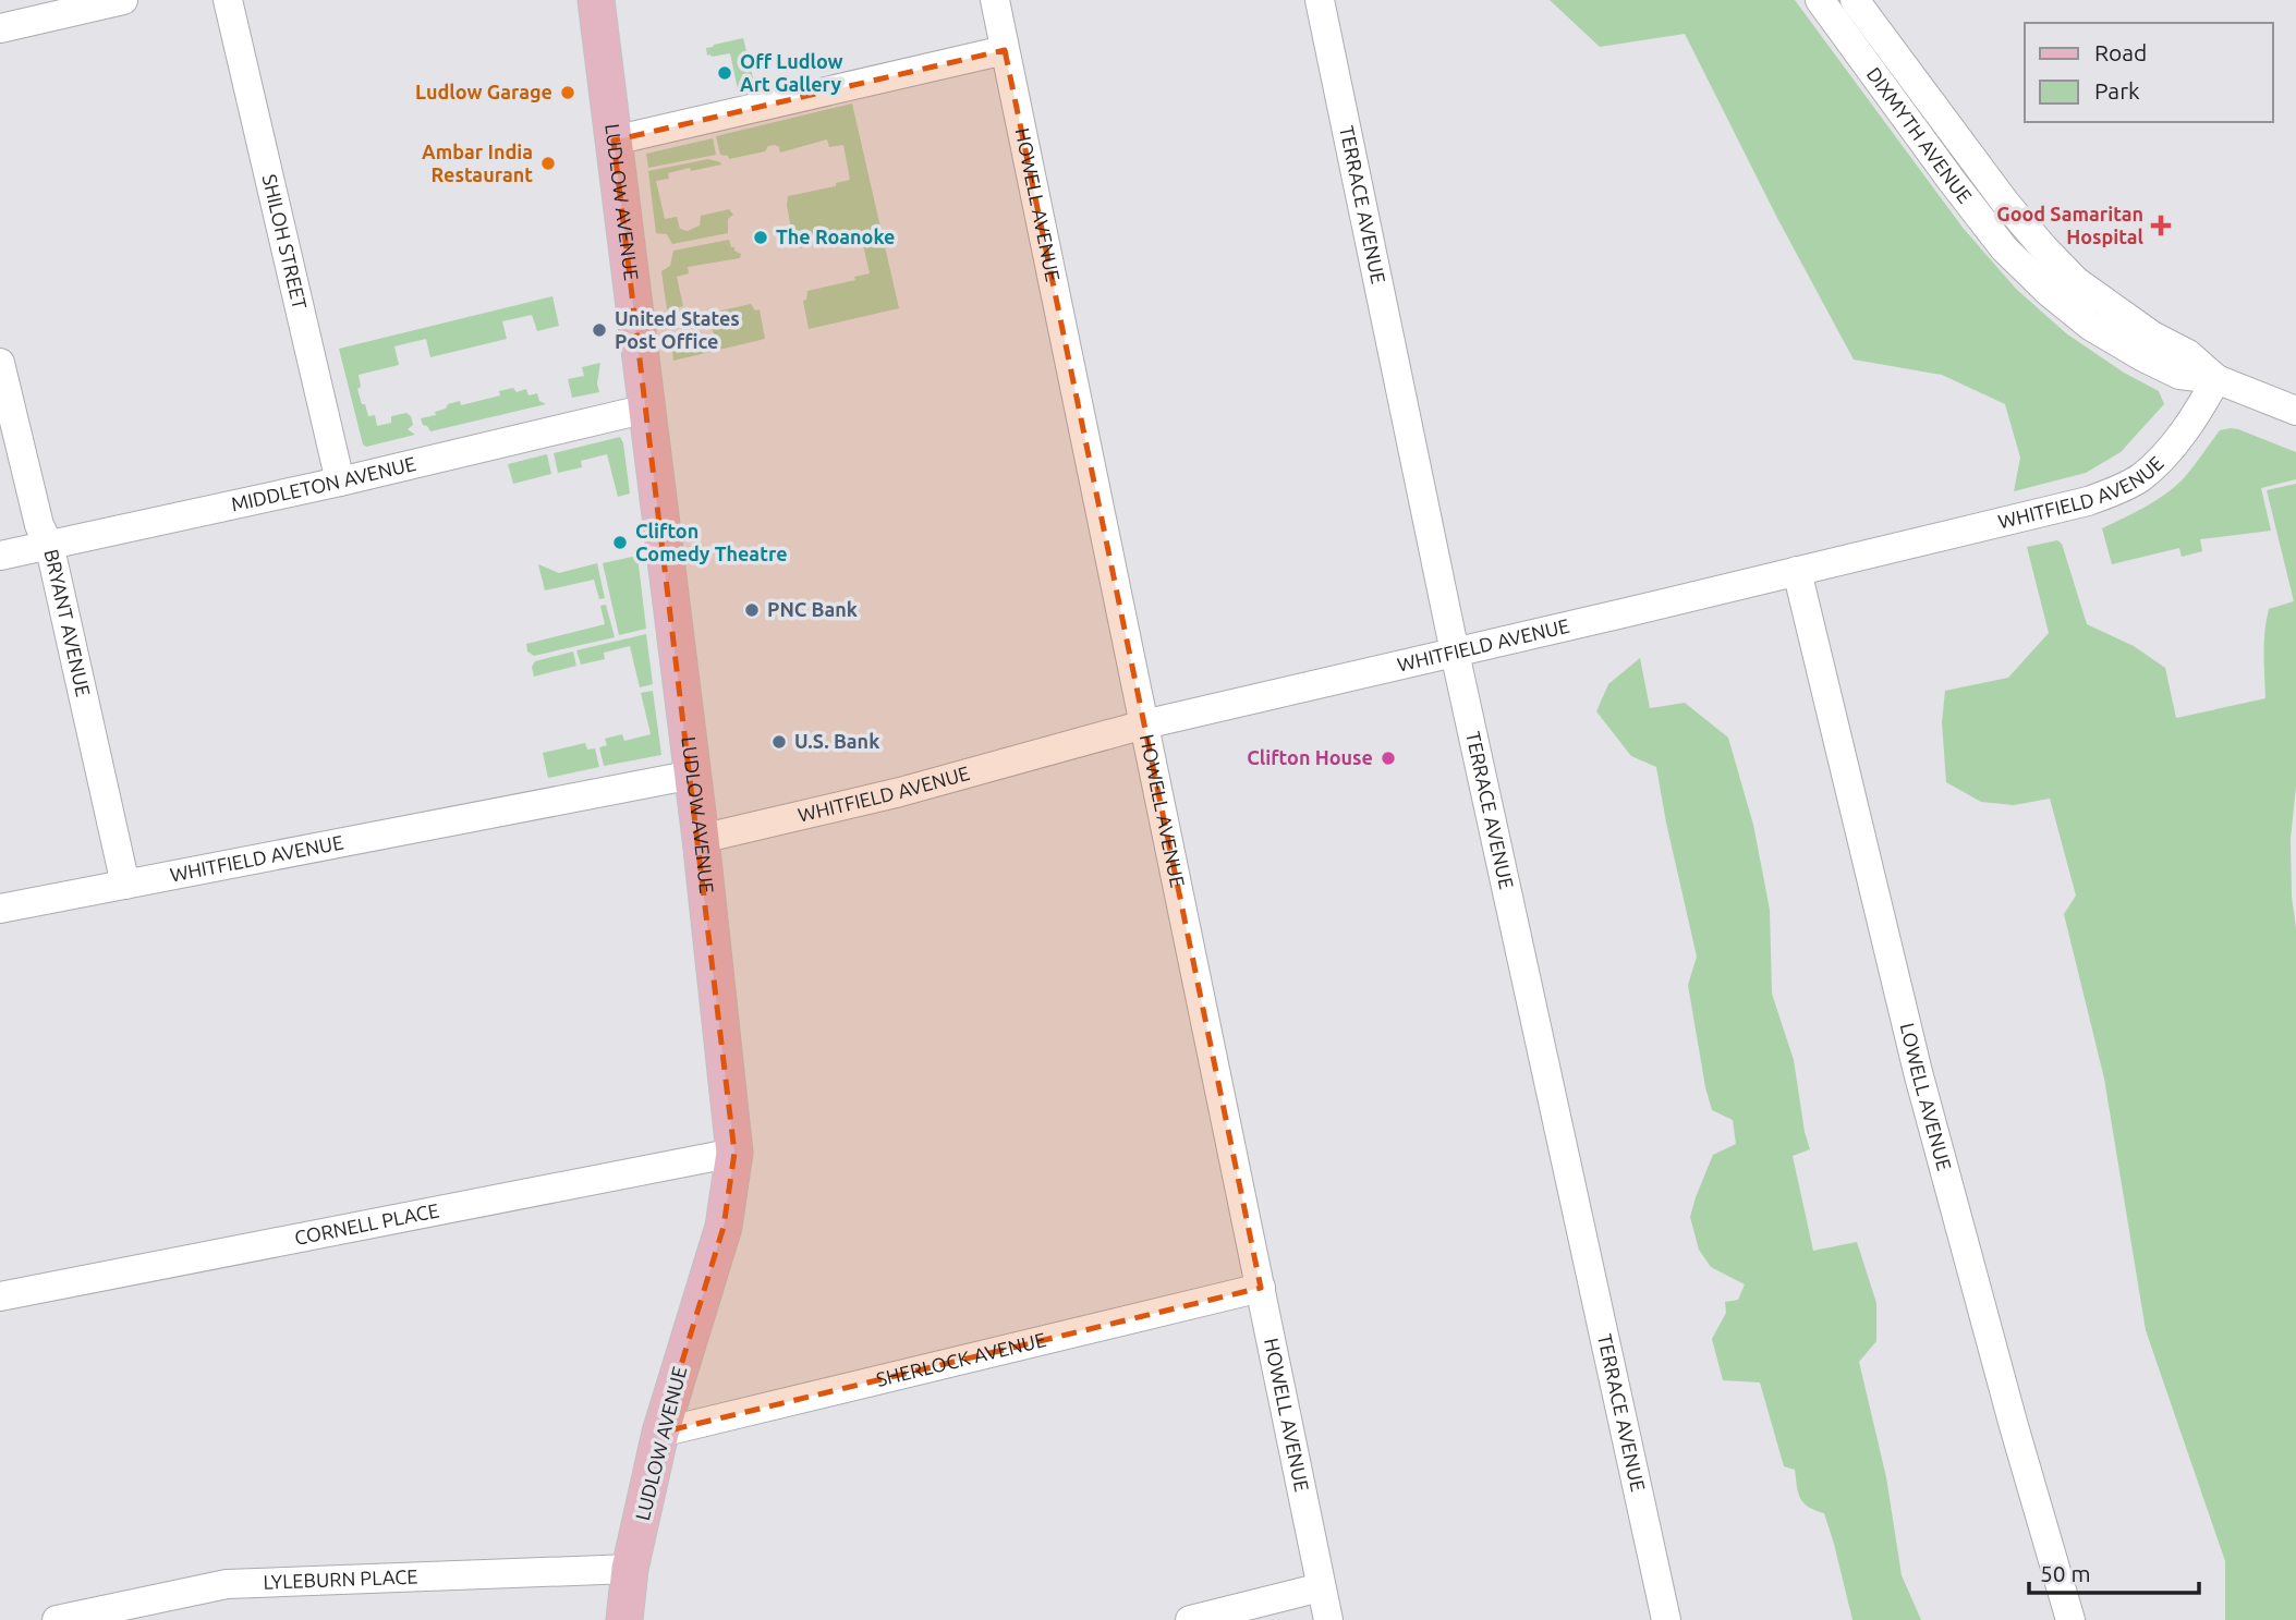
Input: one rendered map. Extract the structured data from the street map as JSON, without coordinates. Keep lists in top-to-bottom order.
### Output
{
  "streets": {
    "main road": ["LUDLOW AVENUE"],
    "street": [
      "DIXMYTH AVENUE",
      "HOWELL AVENUE",
      "TERRACE AVENUE",
      "SHILOH STREET",
      "MIDDLETON AVENUE",
      "WHITFIELD AVENUE",
      "BRYANT AVENUE",
      "LOWELL AVENUE",
      "CORNELL PLACE",
      "SHERLOCK AVENUE",
      "LYLEBURN PLACE"
    ]
  },
  "crossings": [
    ["DIXMYTH AVENUE", "WHITFIELD AVENUE"],
    ["LUDLOW AVENUE", "MIDDLETON AVENUE"],
    ["LUDLOW AVENUE", "WHITFIELD AVENUE"],
    ["LUDLOW AVENUE", "CORNELL PLACE"],
    ["LUDLOW AVENUE", "SHERLOCK AVENUE"],
    ["LUDLOW AVENUE", "LYLEBURN PLACE"],
    ["HOWELL AVENUE", "WHITFIELD AVENUE"],
    ["HOWELL AVENUE", "SHERLOCK AVENUE"],
    ["TERRACE AVENUE", "WHITFIELD AVENUE"],
    ["SHILOH STREET", "MIDDLETON AVENUE"],
    ["MIDDLETON AVENUE", "BRYANT AVENUE"],
    ["WHITFIELD AVENUE", "BRYANT AVENUE"],
    ["WHITFIELD AVENUE", "LOWELL AVENUE"]
  ],
  "places": {
    "other": [
      "Off Ludlow Art Gallery",
      "Ludlow Garage",
      "Ambar India Restaurant",
      "The Roanoke",
      "United States Post Office",
      "Clifton Comedy Theatre",
      "PNC Bank",
      "U.S. Bank",
      "Clifton House"
    ],
    "health": ["Good Samaritan Hospital"]
  },
  "legend": ["Road", "Park"],
  "scale_bar": "50 m"
}
